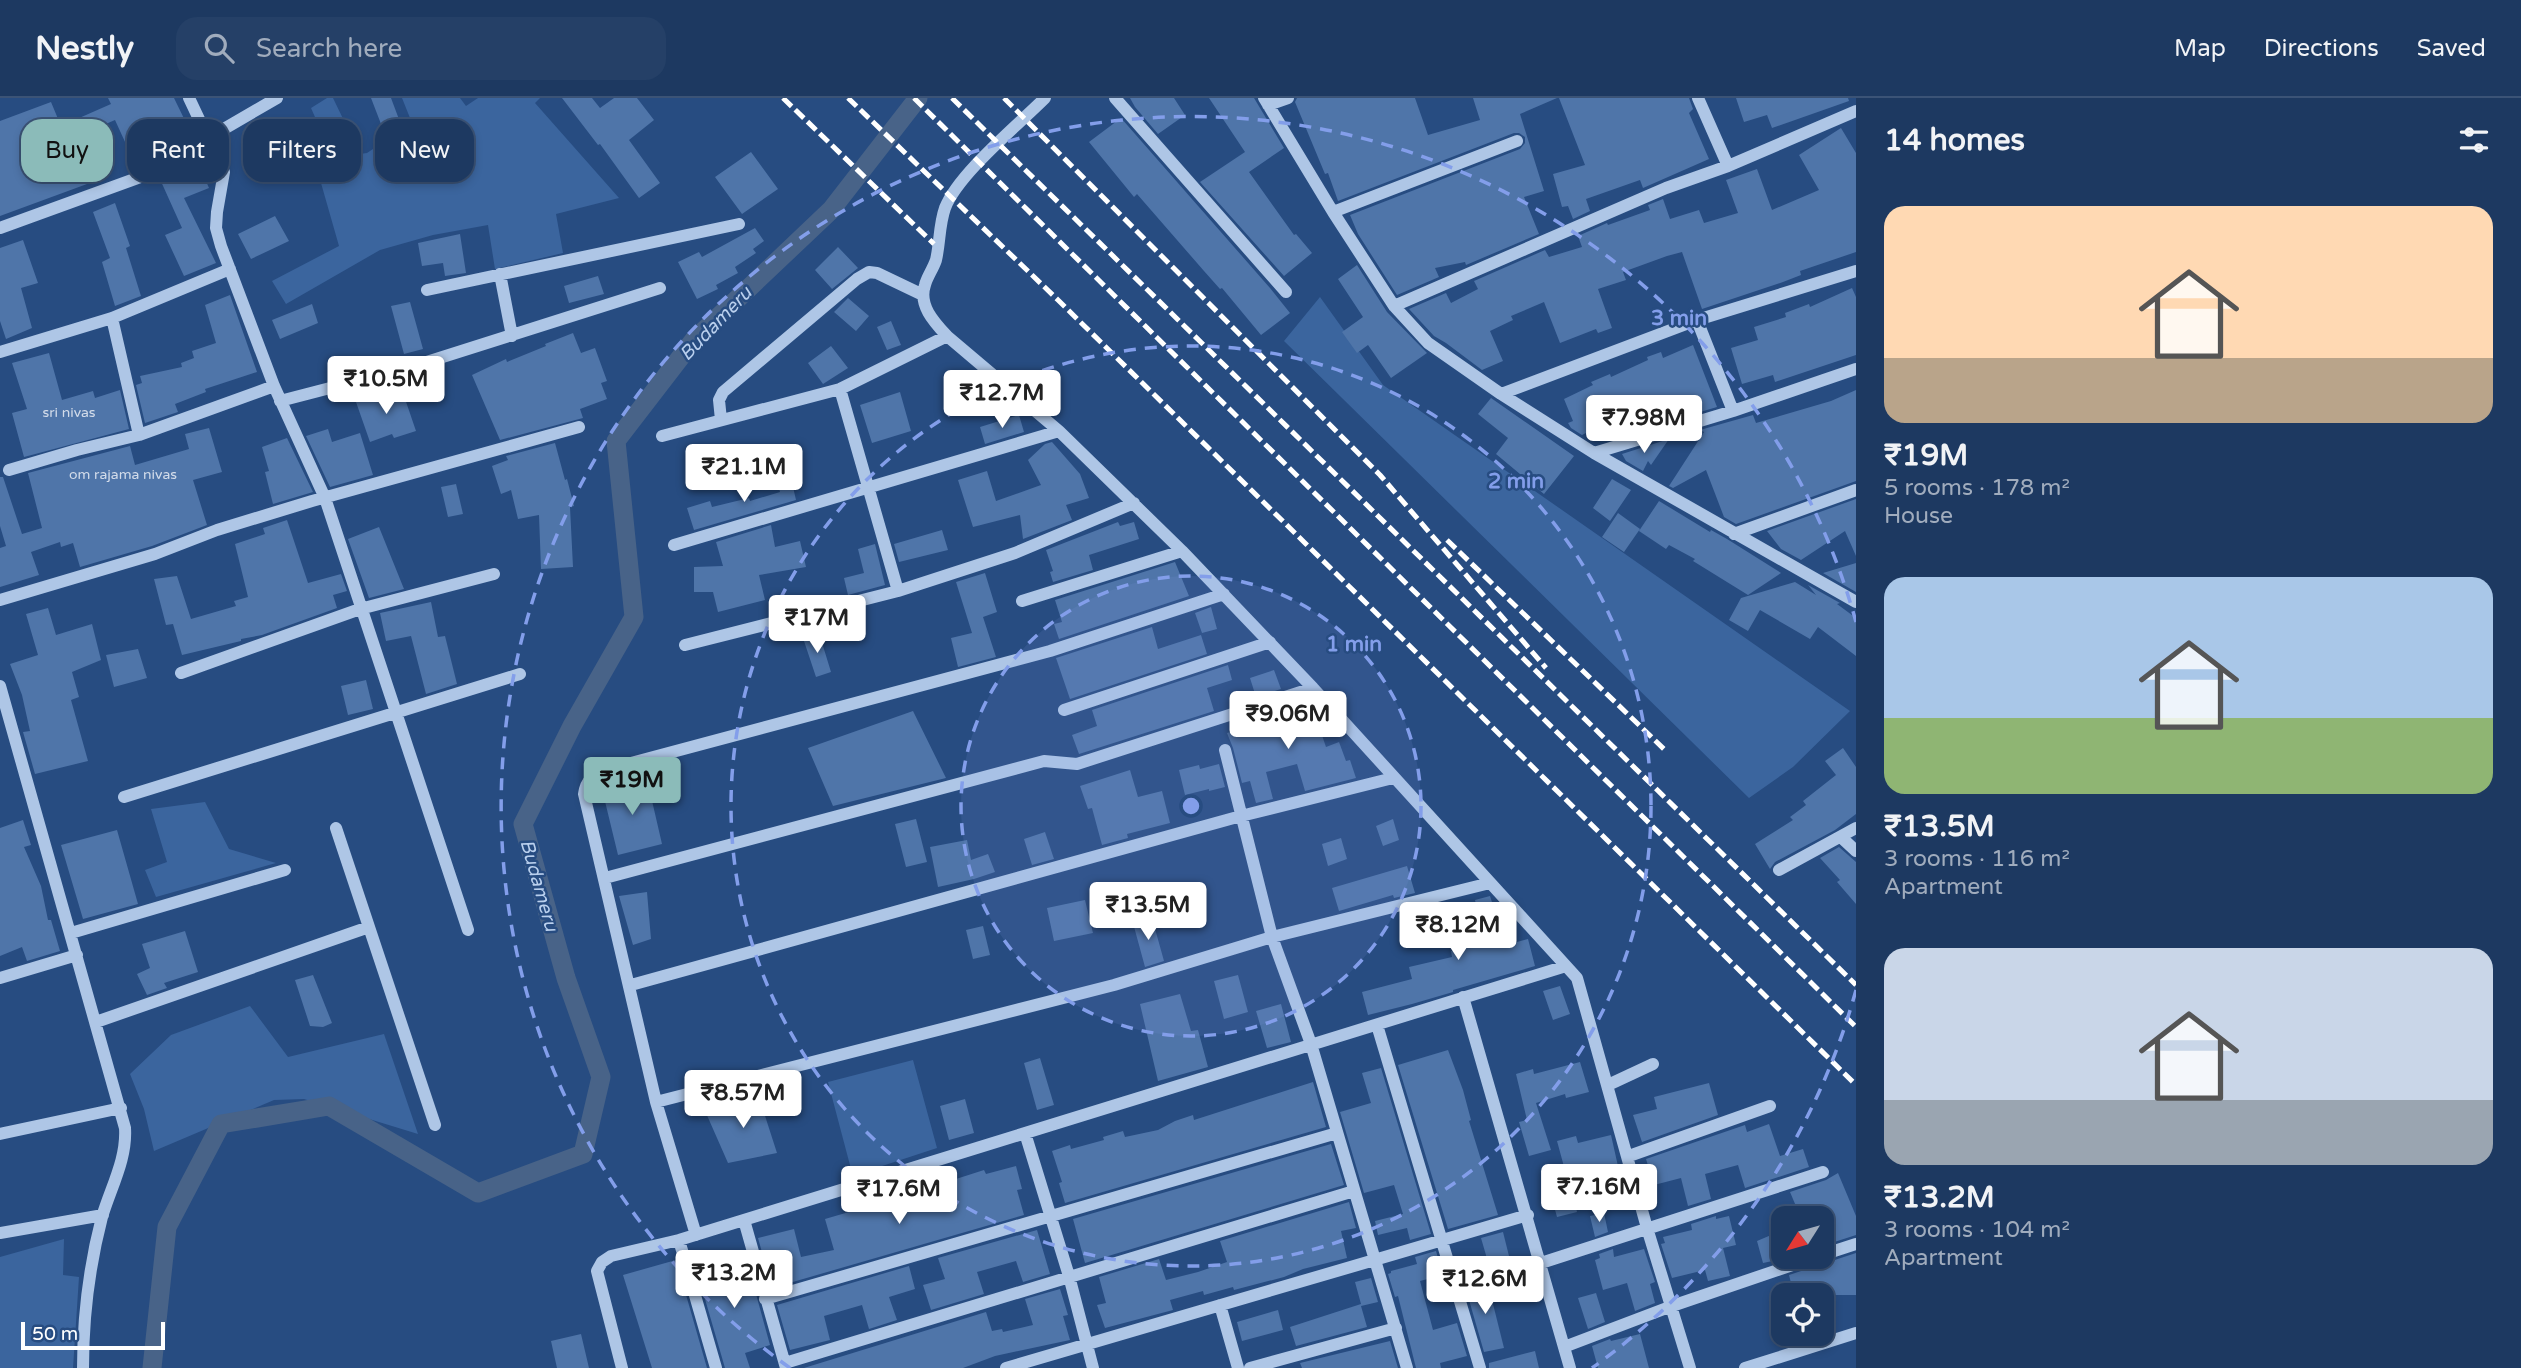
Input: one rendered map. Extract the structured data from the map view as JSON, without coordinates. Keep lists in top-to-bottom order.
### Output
{
  "water": ["Budameru"],
  "house_numbers": ["sri nivas", "om rajama nivas"],
  "scale_bar": "50 m",
  "north": "bottom left",
  "page": {
    "header": "Nestly",
    "search": "Search here",
    "nav": ["Map", "Directions", "Saved"],
    "heading": "14 homes",
    "chip": [
      "Buy",
      "Rent",
      "Filters",
      "New"
    ],
    "list": [
      {
        "name": "₹19M",
        "note": "5 rooms · 178 m² · House"
      },
      {
        "name": "₹13.5M",
        "note": "3 rooms · 116 m² · Apartment"
      },
      {
        "name": "₹13.2M",
        "note": "3 rooms · 104 m² · Apartment"
      }
    ],
    "price": [
      "₹10.5M",
      "₹12.7M",
      "₹7.98M",
      "₹21.1M",
      "₹17M",
      "₹9.06M",
      "₹19M",
      "₹13.5M",
      "₹8.12M",
      "₹8.57M",
      "₹7.16M",
      "₹17.6M",
      "₹13.2M",
      "₹12.6M"
    ],
    "scale": "50 m"
  },
  "rings": ["3 min", "2 min", "1 min"]
}
